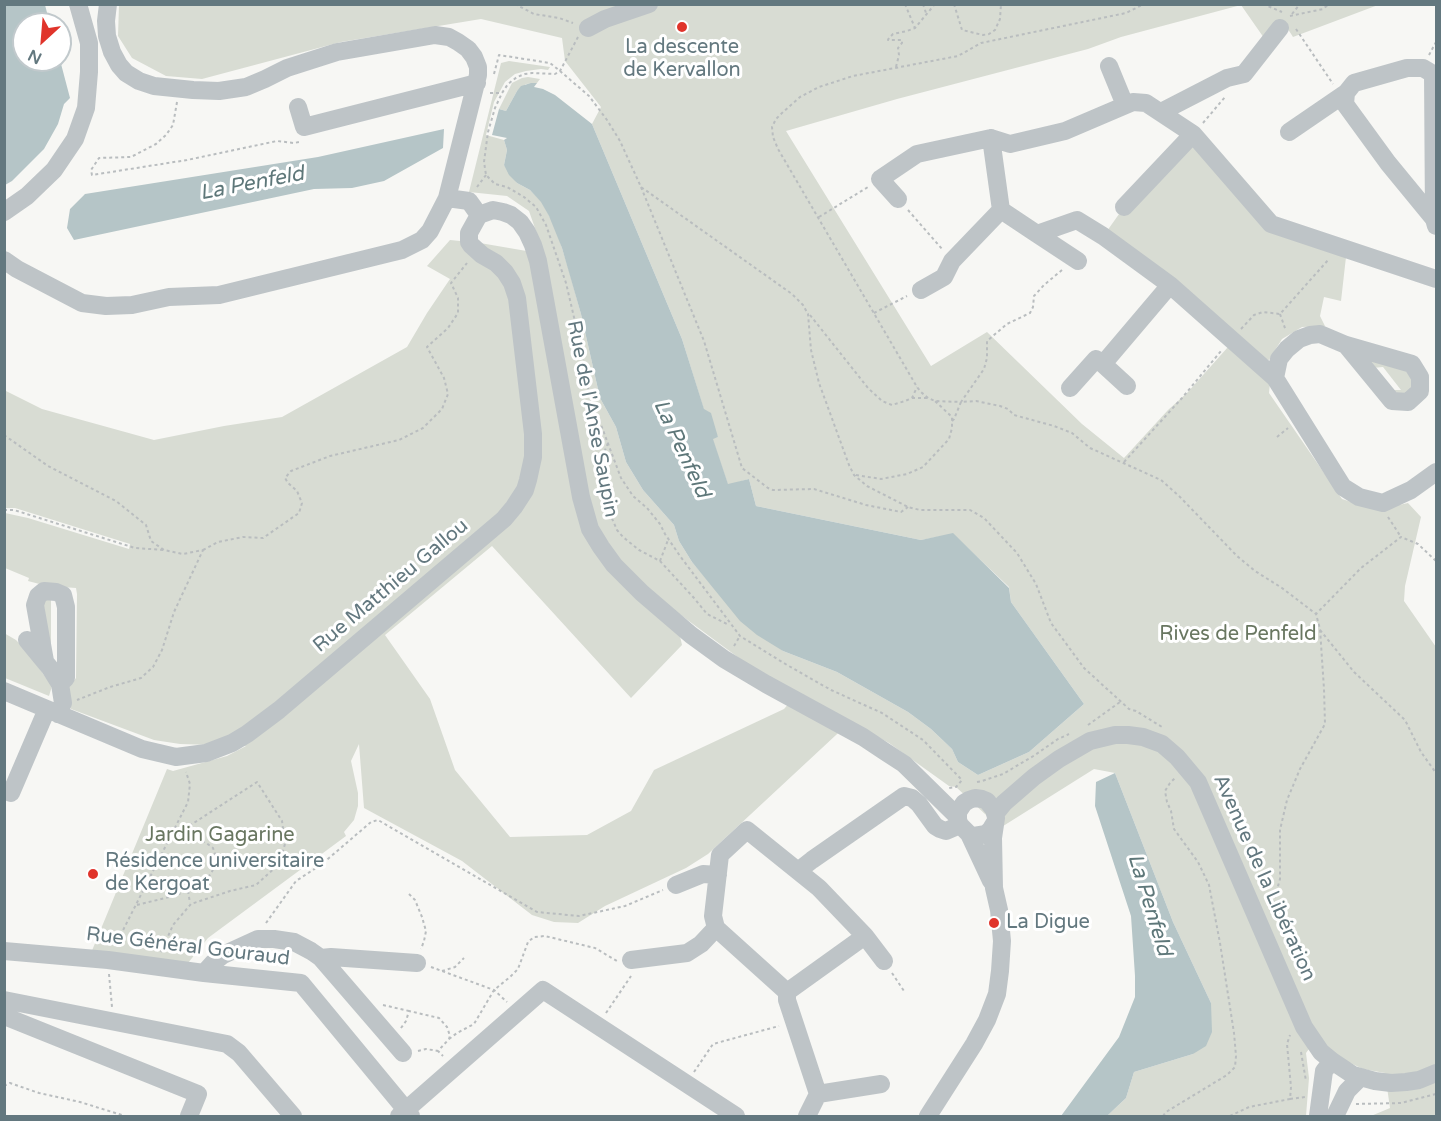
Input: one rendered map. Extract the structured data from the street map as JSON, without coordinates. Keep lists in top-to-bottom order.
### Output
{
  "streets": {
    "street": [
      "Rue de l'Anse Saupin",
      "Rue Matthieu Gallou",
      "Avenue de la Libération",
      "Rue Général Gouraud"
    ]
  },
  "crossings": [
    ["Rue de l'Anse Saupin", "Rue Matthieu Gallou"],
    ["Rue de l'Anse Saupin", "Avenue de la Libération"]
  ],
  "water": ["La Penfeld"],
  "parks": ["Rives de Penfeld", "Jardin Gagarine"],
  "places": ["La descente de Kervallon", "Résidence universitaire de Kergoat", "La Digue"],
  "north": "bottom left"
}
